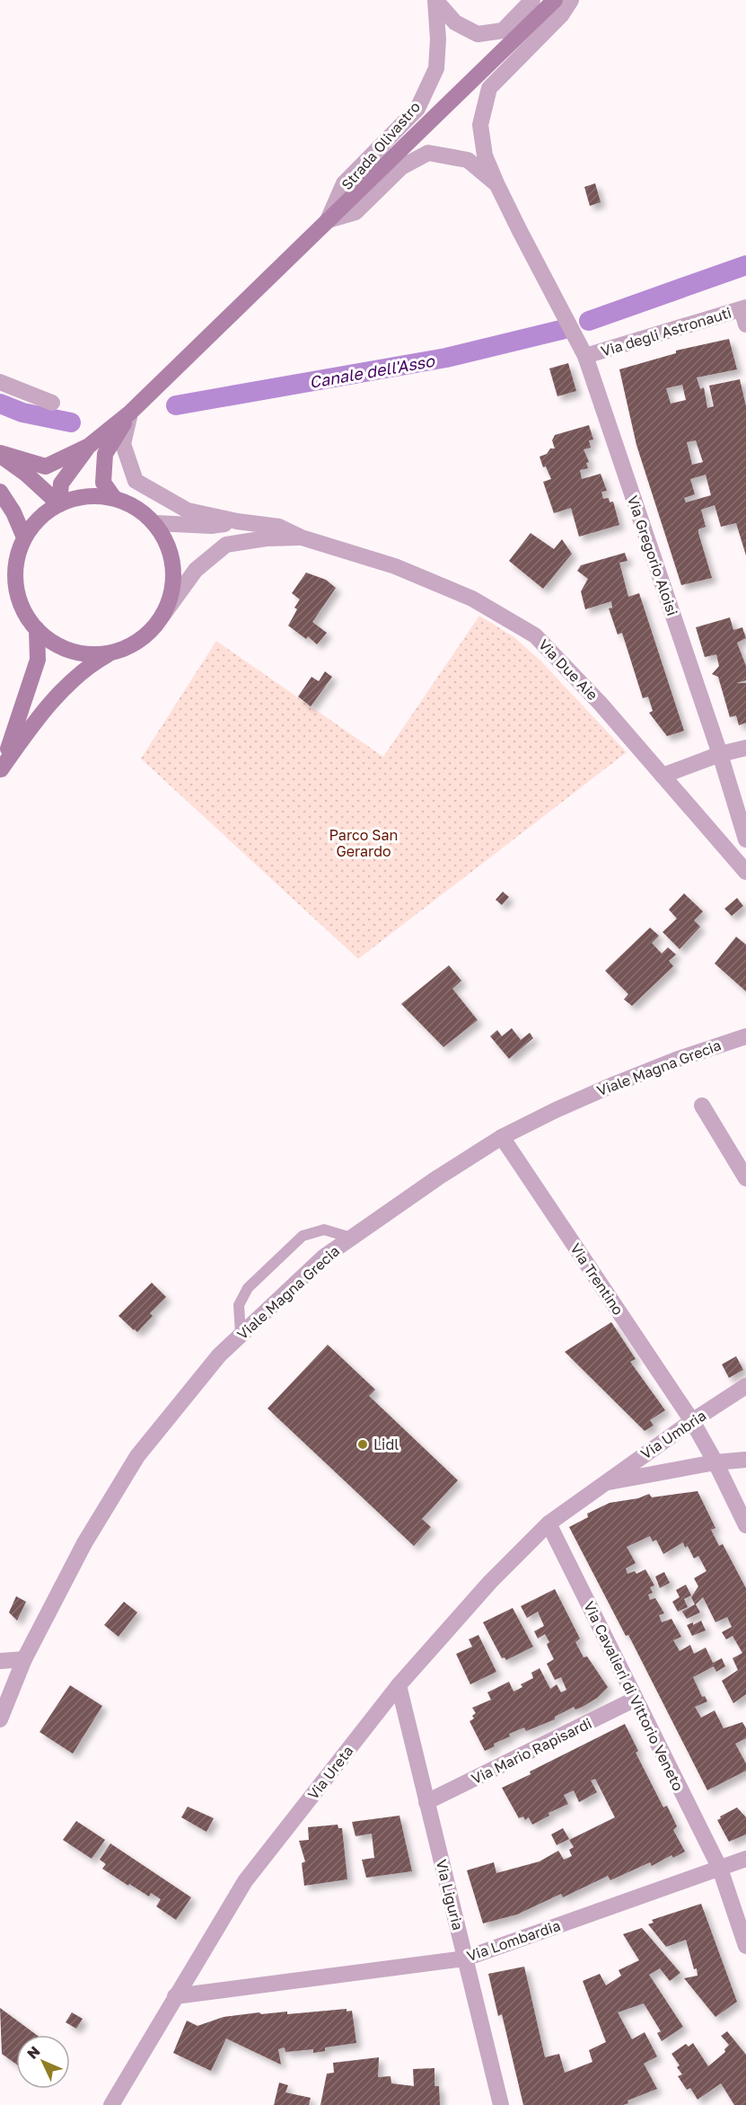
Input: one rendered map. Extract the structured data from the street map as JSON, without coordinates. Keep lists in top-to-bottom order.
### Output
{
  "streets": {
    "street": [
      "Strada Olivastro",
      "Via degli Astronauti",
      "Via Gregorio Aloisi",
      "Via Due Aie",
      "Viale Magna Grecia",
      "Via Trentino",
      "Via Umbria",
      "Via Cavalieri di Vittorio Veneto",
      "Via Mario Rapisardi",
      "Via Ureta",
      "Via Liguria",
      "Via Lombardia"
    ]
  },
  "crossings": [
    ["Strada Olivastro", "Via degli Astronauti"],
    ["Strada Olivastro", "Via Gregorio Aloisi"],
    ["Via degli Astronauti", "Via Gregorio Aloisi"],
    ["Viale Magna Grecia", "Via Trentino"],
    ["Via Trentino", "Via Umbria"],
    ["Via Umbria", "Via Ureta"],
    ["Via Cavalieri di Vittorio Veneto", "Via Mario Rapisardi"],
    ["Via Cavalieri di Vittorio Veneto", "Via Ureta"],
    ["Via Cavalieri di Vittorio Veneto", "Via Lombardia"],
    ["Via Mario Rapisardi", "Via Liguria"],
    ["Via Ureta", "Via Liguria"],
    ["Via Ureta", "Via Lombardia"],
    ["Via Liguria", "Via Lombardia"]
  ],
  "water": ["Canale dell'Asso"],
  "parks": ["Parco San Gerardo"],
  "places": ["Lidl"],
  "north": "top left"
}
